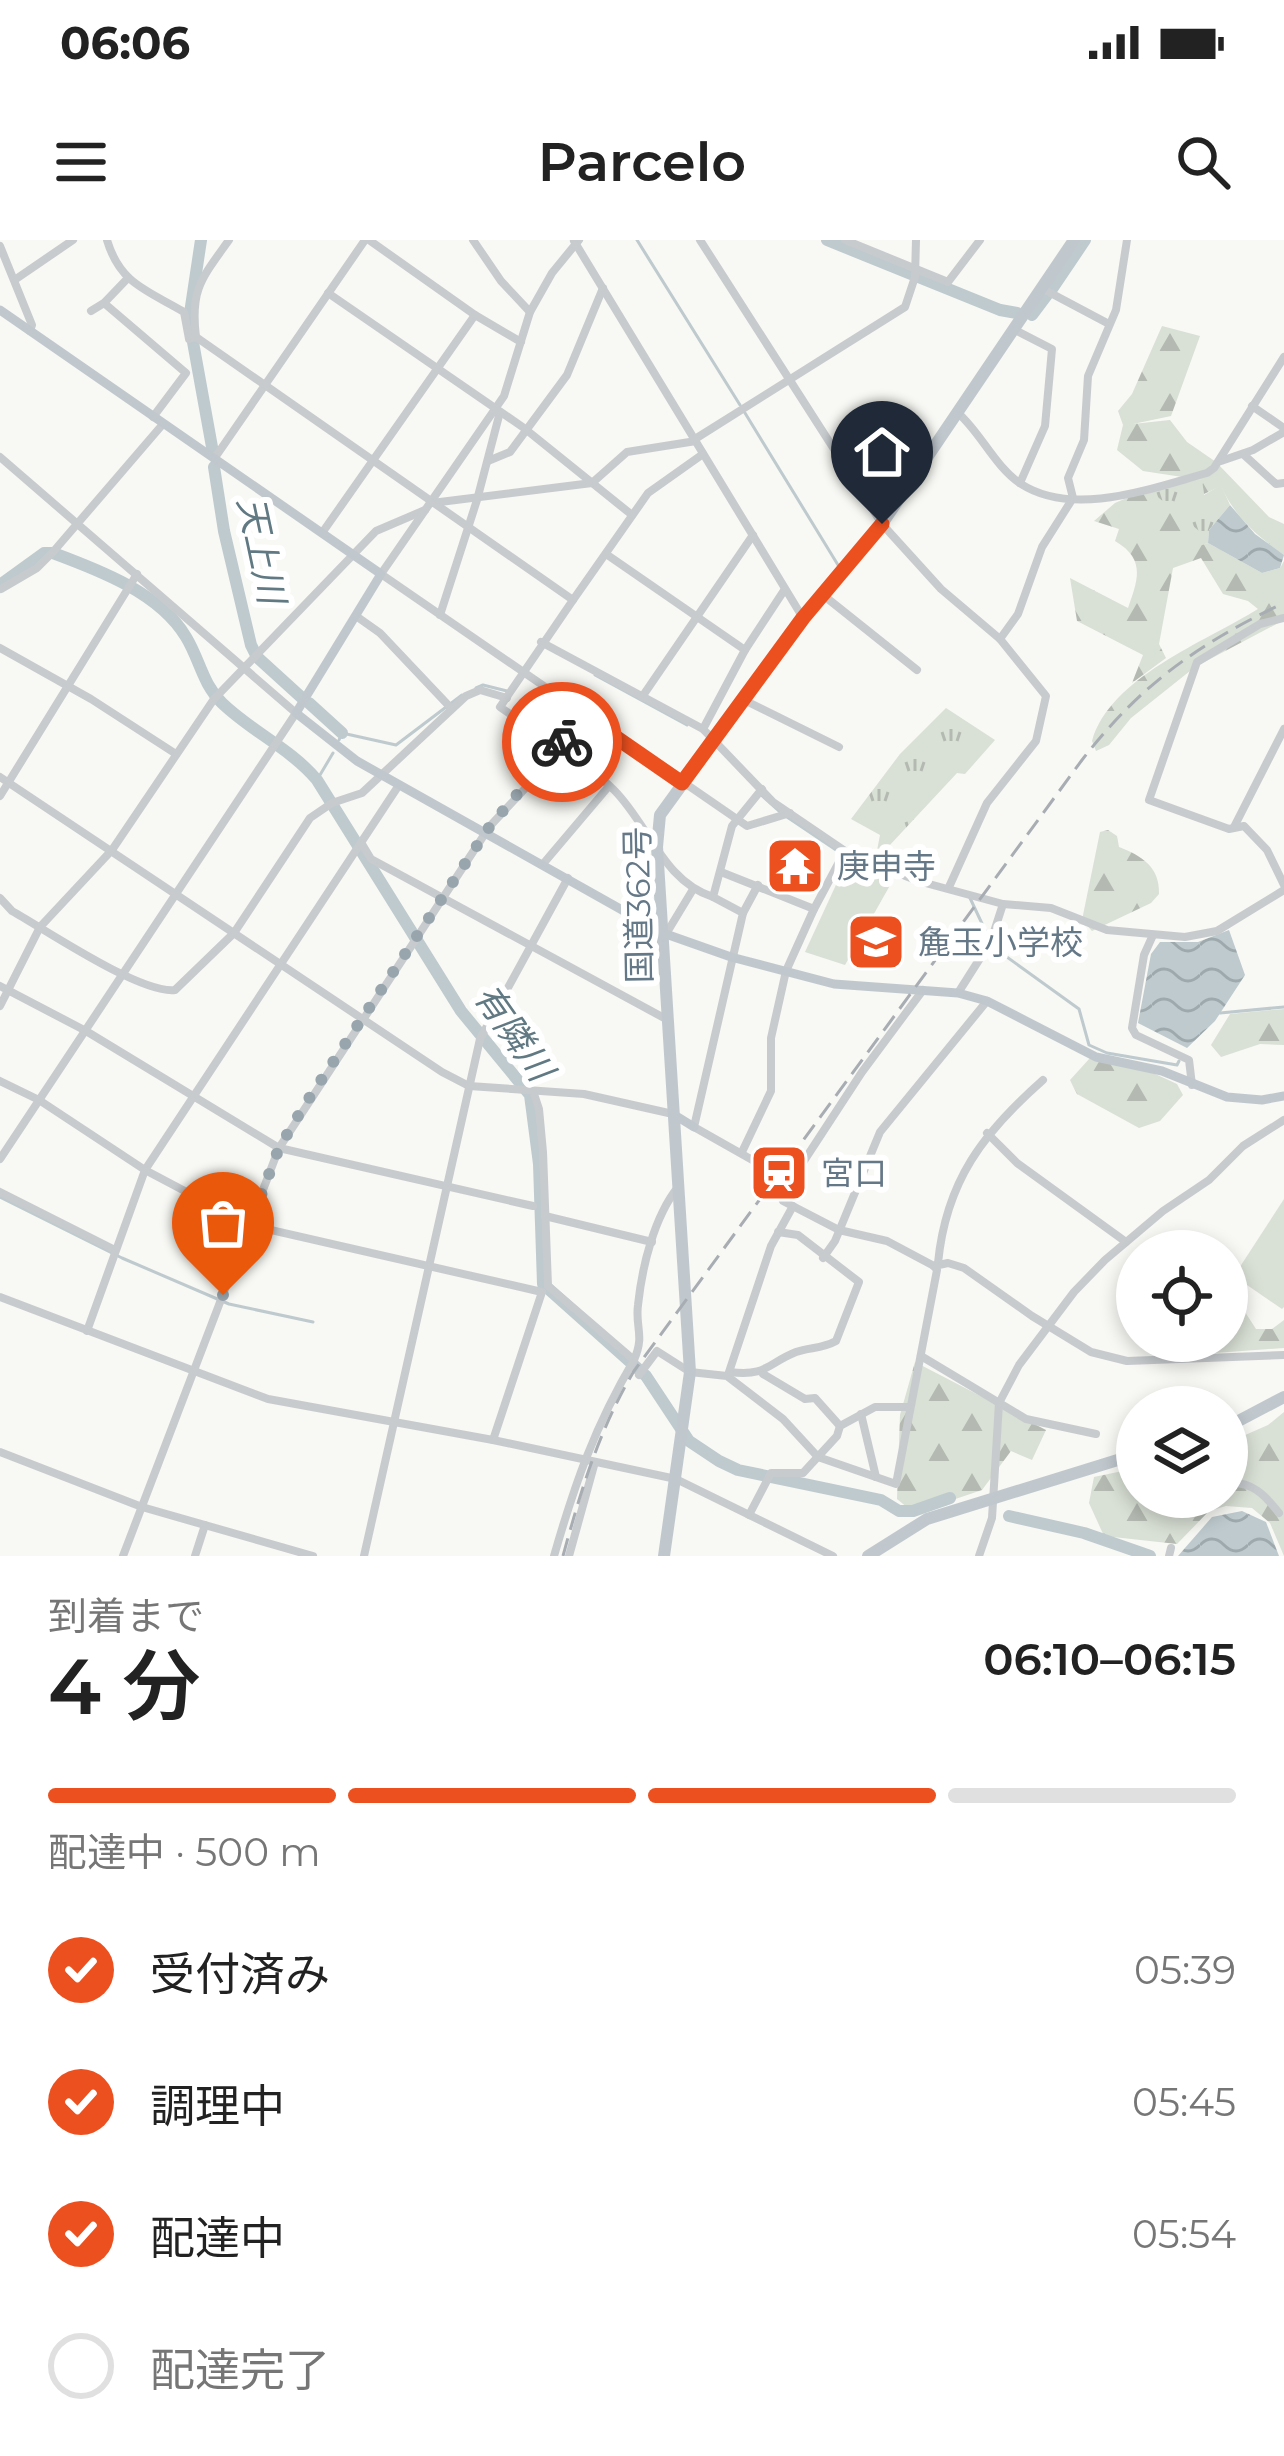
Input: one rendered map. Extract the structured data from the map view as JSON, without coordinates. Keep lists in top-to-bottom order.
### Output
{
  "streets": {
    "highway": ["国道362号"]
  },
  "water": ["天上川", "有隣川"],
  "places": {
    "temple": ["庚申寺"],
    "school or university": ["麁玉小学校"],
    "station": ["宮口"]
  },
  "page": {
    "status": "06:06",
    "header": "Parcelo",
    "heading": ["4 分", "到着まで", "06:10–06:15"],
    "bar": "配達中 · 500 m",
    "list": [
      ["受付済み", "05:39"],
      ["調理中", "05:45"],
      ["配達中", "05:54"],
      "配達完了"
    ]
  }
}
